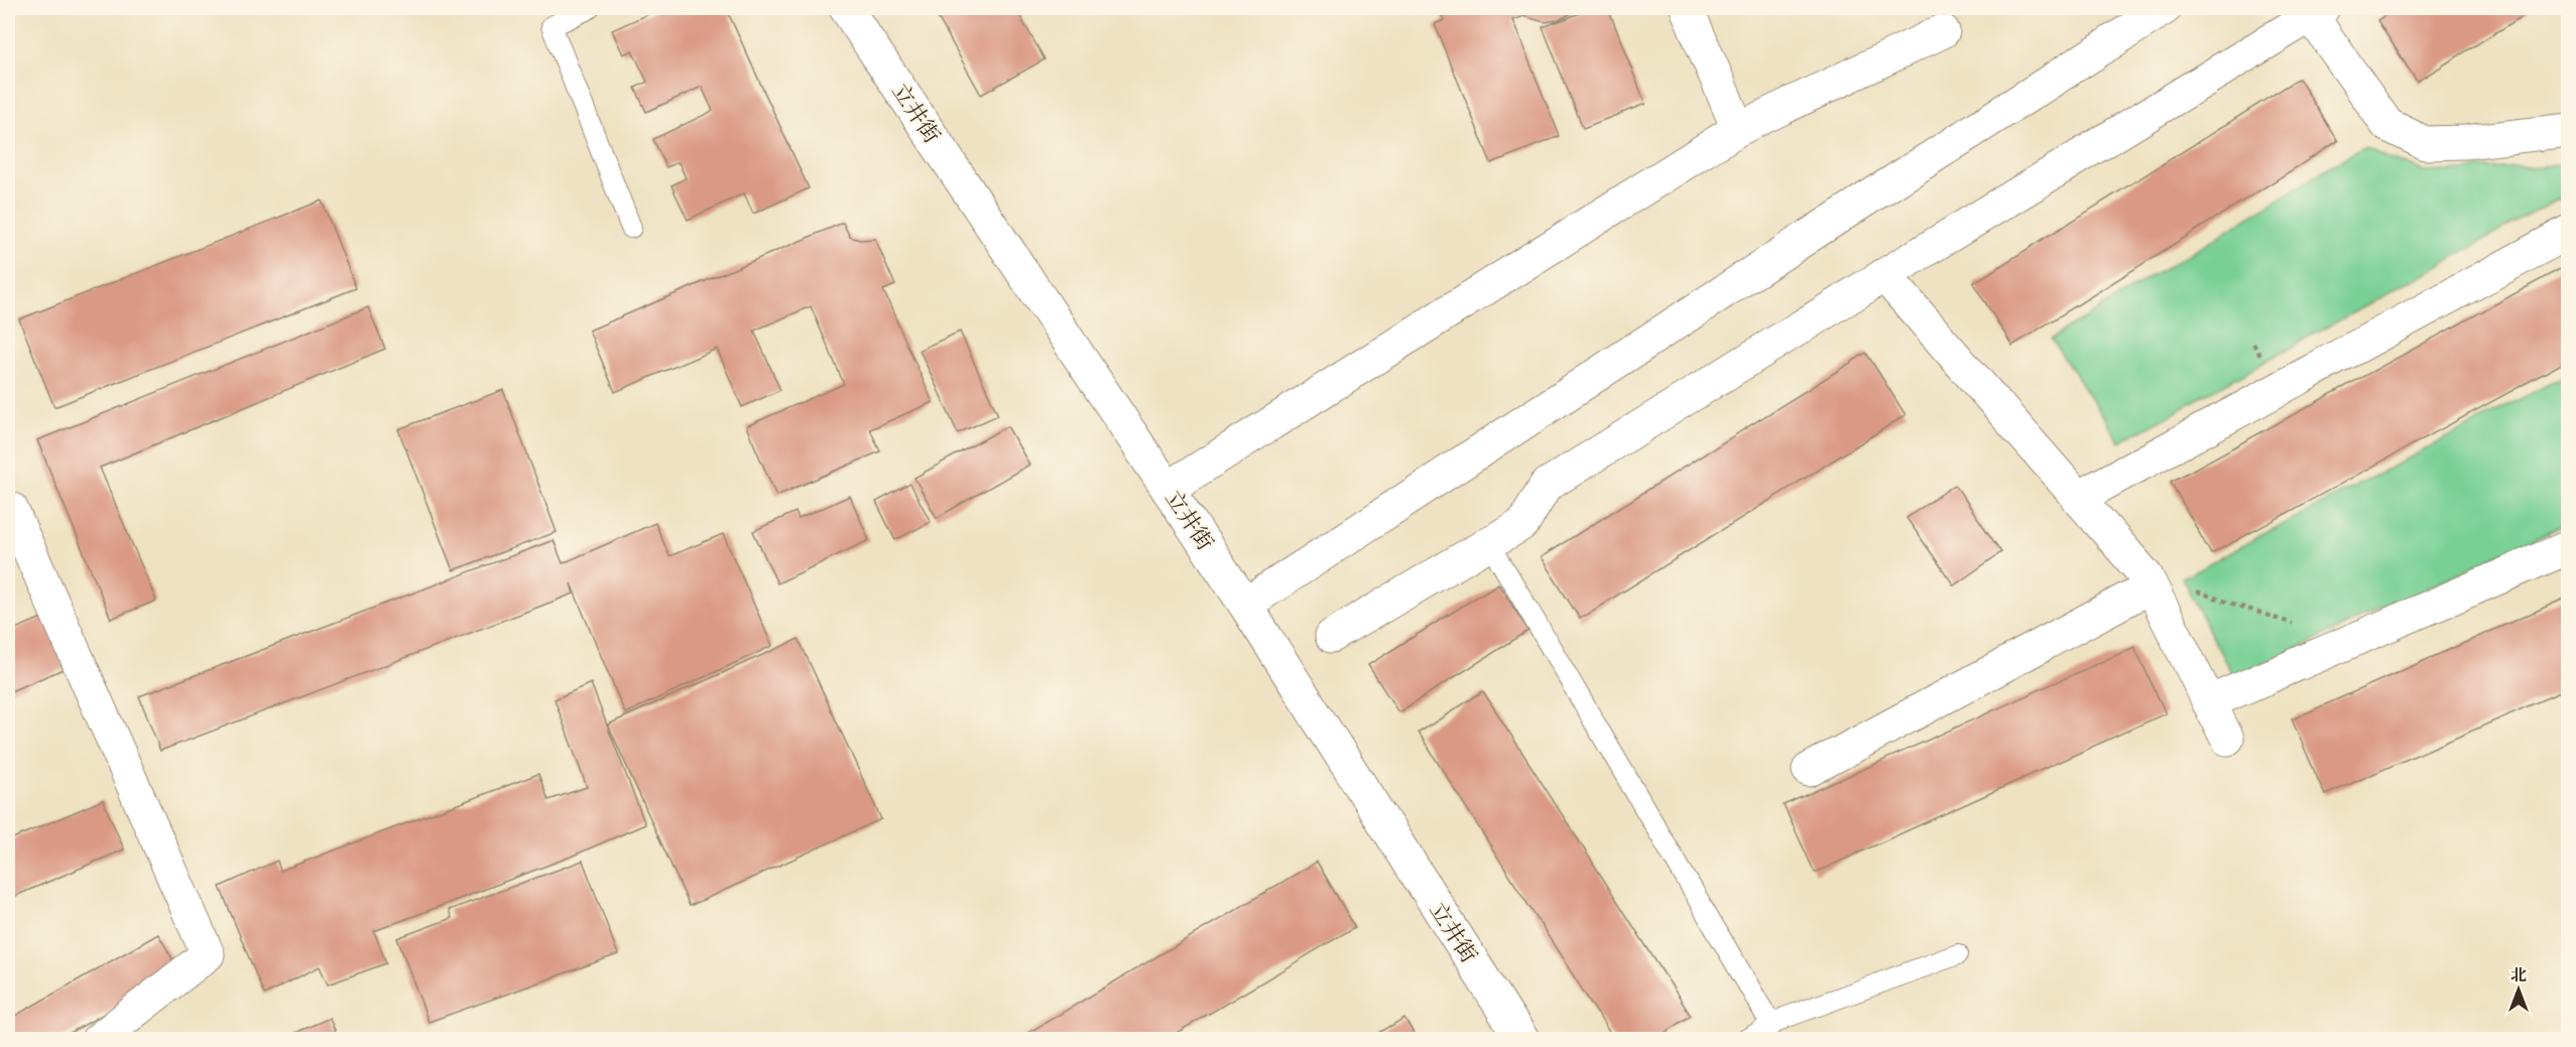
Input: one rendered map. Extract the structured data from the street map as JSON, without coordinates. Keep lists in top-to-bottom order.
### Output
{
  "streets": {
    "street": ["立井街"]
  },
  "north": "top"
}
